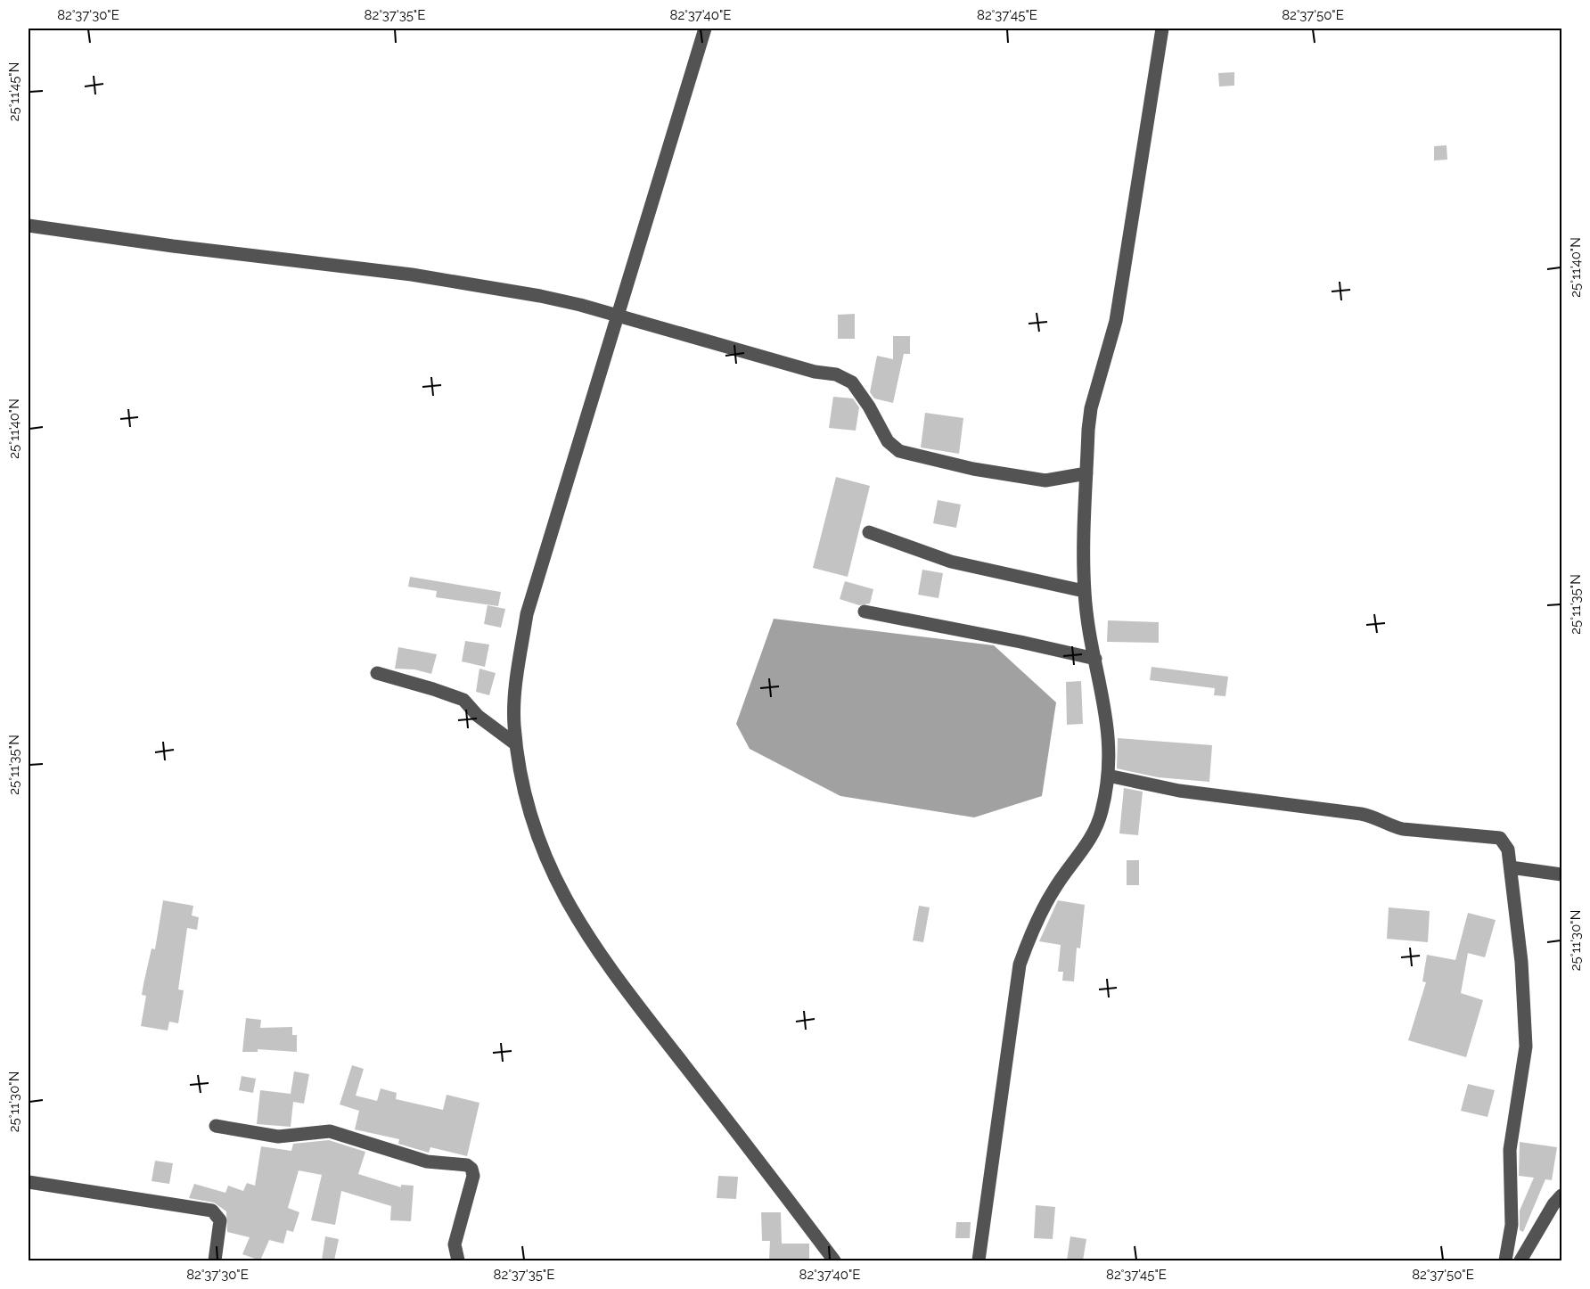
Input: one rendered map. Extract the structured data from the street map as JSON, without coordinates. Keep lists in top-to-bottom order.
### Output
{
  "coordinates": [
    "82°37'30\"E",
    "82°37'35\"E",
    "82°37'40\"E",
    "82°37'45\"E",
    "82°37'50\"E",
    "25°11'45\"N",
    "25°11'40\"N",
    "25°11'35\"N",
    "25°11'30\"N"
  ]
}
